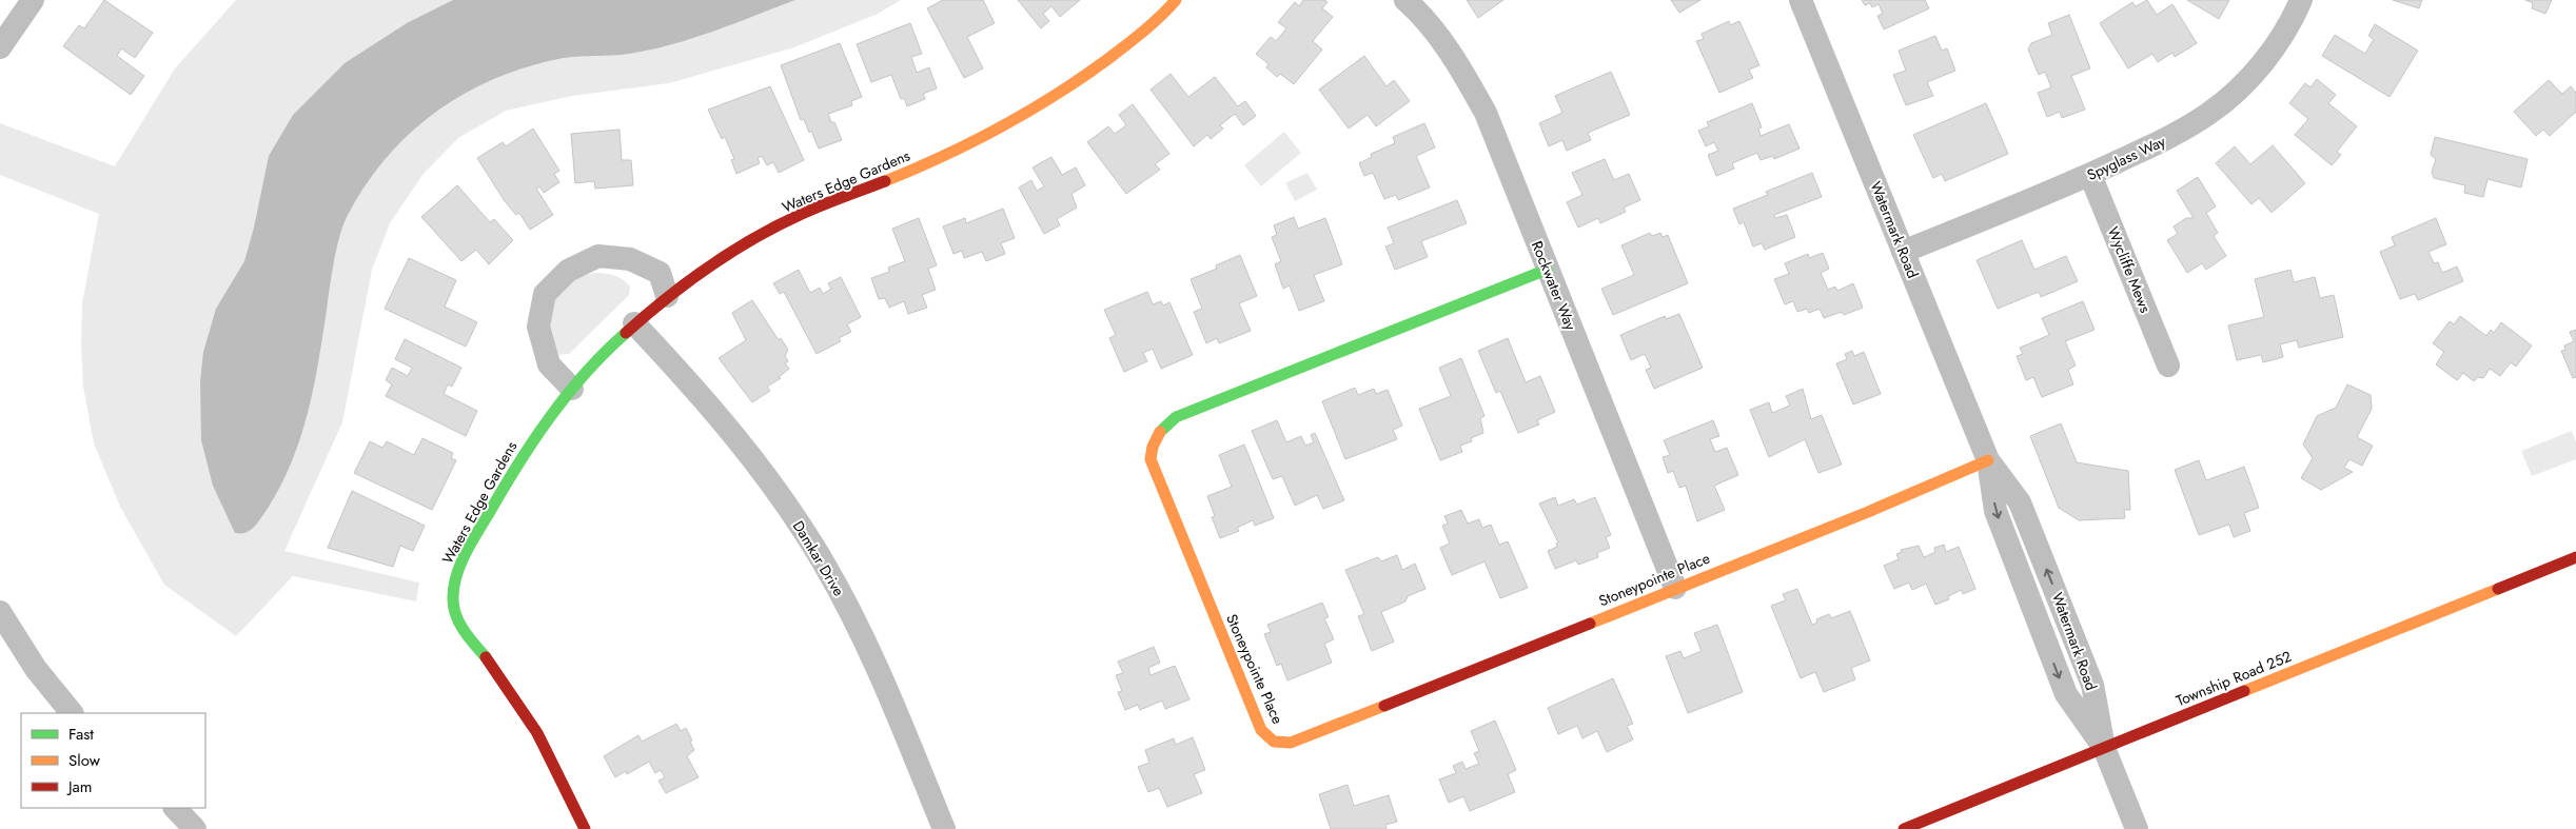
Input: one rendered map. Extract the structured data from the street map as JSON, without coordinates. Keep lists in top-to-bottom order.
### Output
{
  "streets": {
    "street": [
      "Spyglass Way",
      "Waters Edge Gardens",
      "Watermark Road",
      "Wycliffe Mews",
      "Rockwater Way",
      "Damkar Drive",
      "Stoneypointe Place",
      "Township Road 252"
    ]
  },
  "crossings": [
    ["Spyglass Way", "Watermark Road"],
    ["Spyglass Way", "Wycliffe Mews"],
    ["Waters Edge Gardens", "Damkar Drive"],
    ["Watermark Road", "Stoneypointe Place"],
    ["Watermark Road", "Township Road 252"],
    ["Rockwater Way", "Stoneypointe Place"]
  ],
  "legend": ["Fast", "Slow", "Jam"]
}
